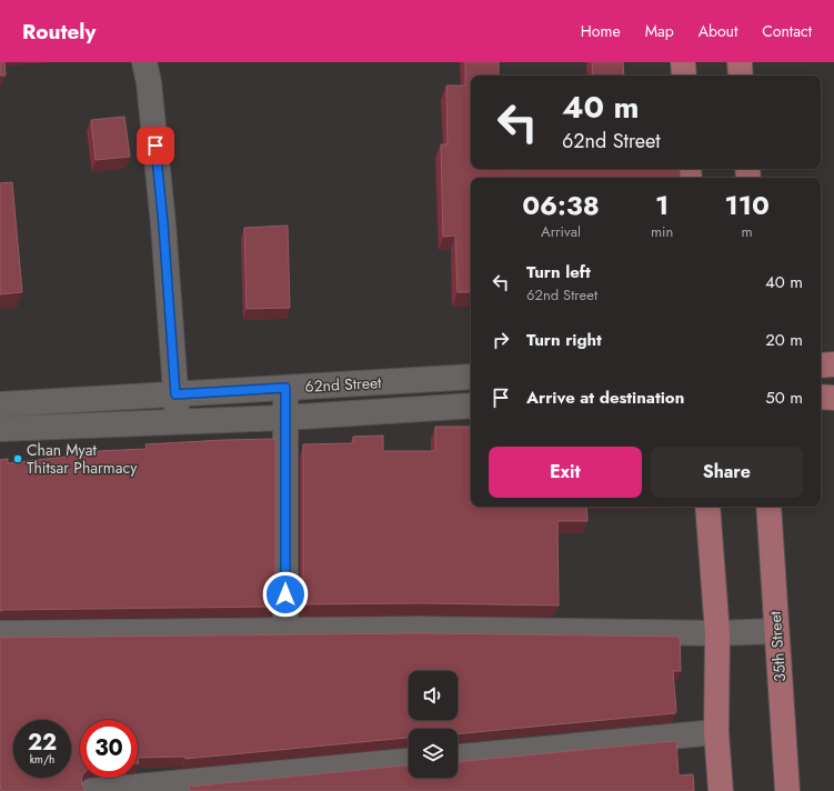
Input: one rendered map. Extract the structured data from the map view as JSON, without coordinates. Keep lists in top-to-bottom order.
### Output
{
  "streets": {
    "main road": ["35th Street"],
    "street": ["62nd Street"]
  },
  "places": ["Chan Myat Thitsar Pharmacy"],
  "page": {
    "header": "Routely",
    "nav": [
      "Home",
      "Map",
      "About",
      "Contact"
    ],
    "turn": ["40 m", "62nd Street"],
    "eta": [
      "06:38",
      "Arrival",
      "1",
      "min",
      "110",
      "m"
    ],
    "list": [
      {
        "name": "Turn left",
        "note": "62nd Street",
        "value": "40 m"
      },
      {
        "name": "Turn right",
        "value": "20 m"
      },
      {
        "name": "Arrive at destination",
        "value": "50 m"
      }
    ],
    "buttons": ["Exit", "Share"],
    "speed": "22 km/h",
    "limit": "30"
  }
}
